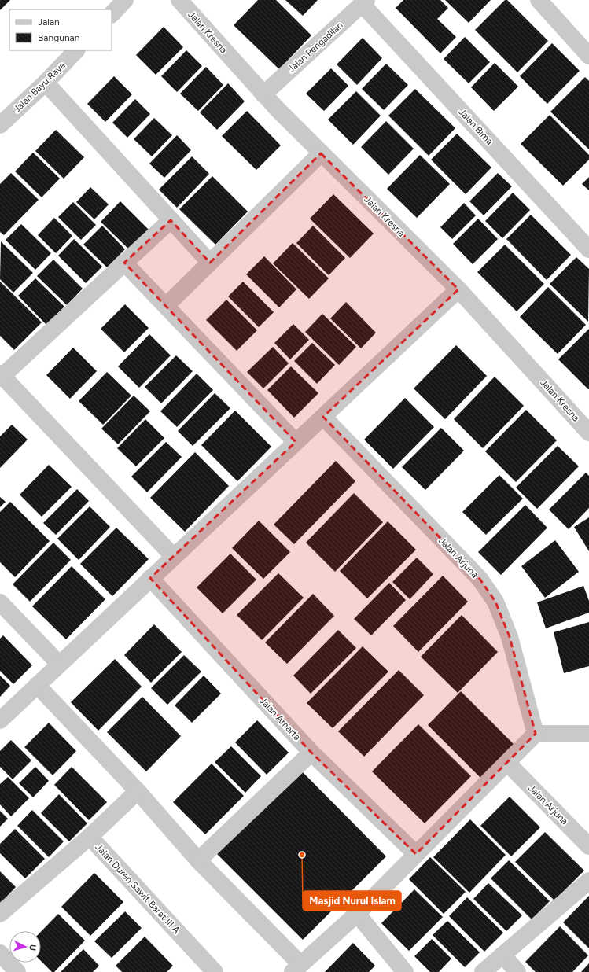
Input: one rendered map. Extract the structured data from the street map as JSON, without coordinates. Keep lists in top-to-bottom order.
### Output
{
  "streets": {
    "street": [
      "Jalan Kresna",
      "Jalan Pengadilan",
      "Jalan Bayu Raya",
      "Jalan Bima",
      "Jalan Arjuna",
      "Jalan Amarta",
      "Jalan Duren Sawit Barat III A"
    ]
  },
  "crossings": [
    ["Jalan Kresna", "Jalan Pengadilan"],
    ["Jalan Pengadilan", "Jalan Bima"]
  ],
  "places": ["Masjid Nurul Islam"],
  "legend": ["Jalan", "Bangunan"],
  "north": "right"
}
